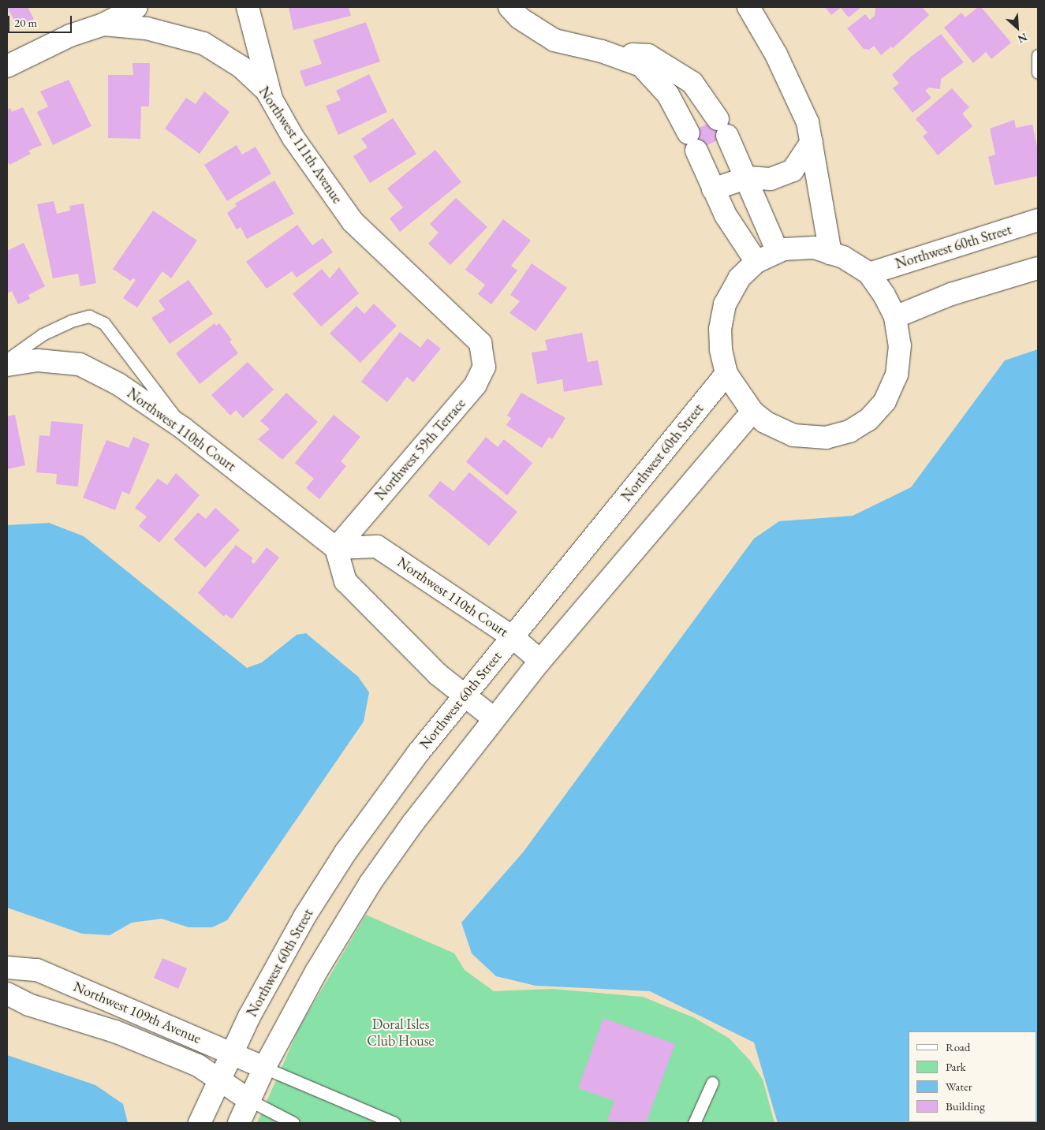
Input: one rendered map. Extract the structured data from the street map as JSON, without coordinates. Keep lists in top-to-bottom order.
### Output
{
  "streets": {
    "street": [
      "Northwest 111th Avenue",
      "Northwest 60th Street",
      "Northwest 110th Court",
      "Northwest 59th Terrace",
      "Northwest 109th Avenue"
    ]
  },
  "crossings": [
    ["Northwest 111th Avenue", "Northwest 59th Terrace"],
    ["Northwest 60th Street", "Northwest 110th Court"],
    ["Northwest 60th Street", "Northwest 109th Avenue"],
    ["Northwest 110th Court", "Northwest 59th Terrace"]
  ],
  "parks": ["Doral Isles Club House"],
  "legend": [
    "Road",
    "Park",
    "Water",
    "Building"
  ],
  "scale_bar": "20 m",
  "north": "bottom right"
}
